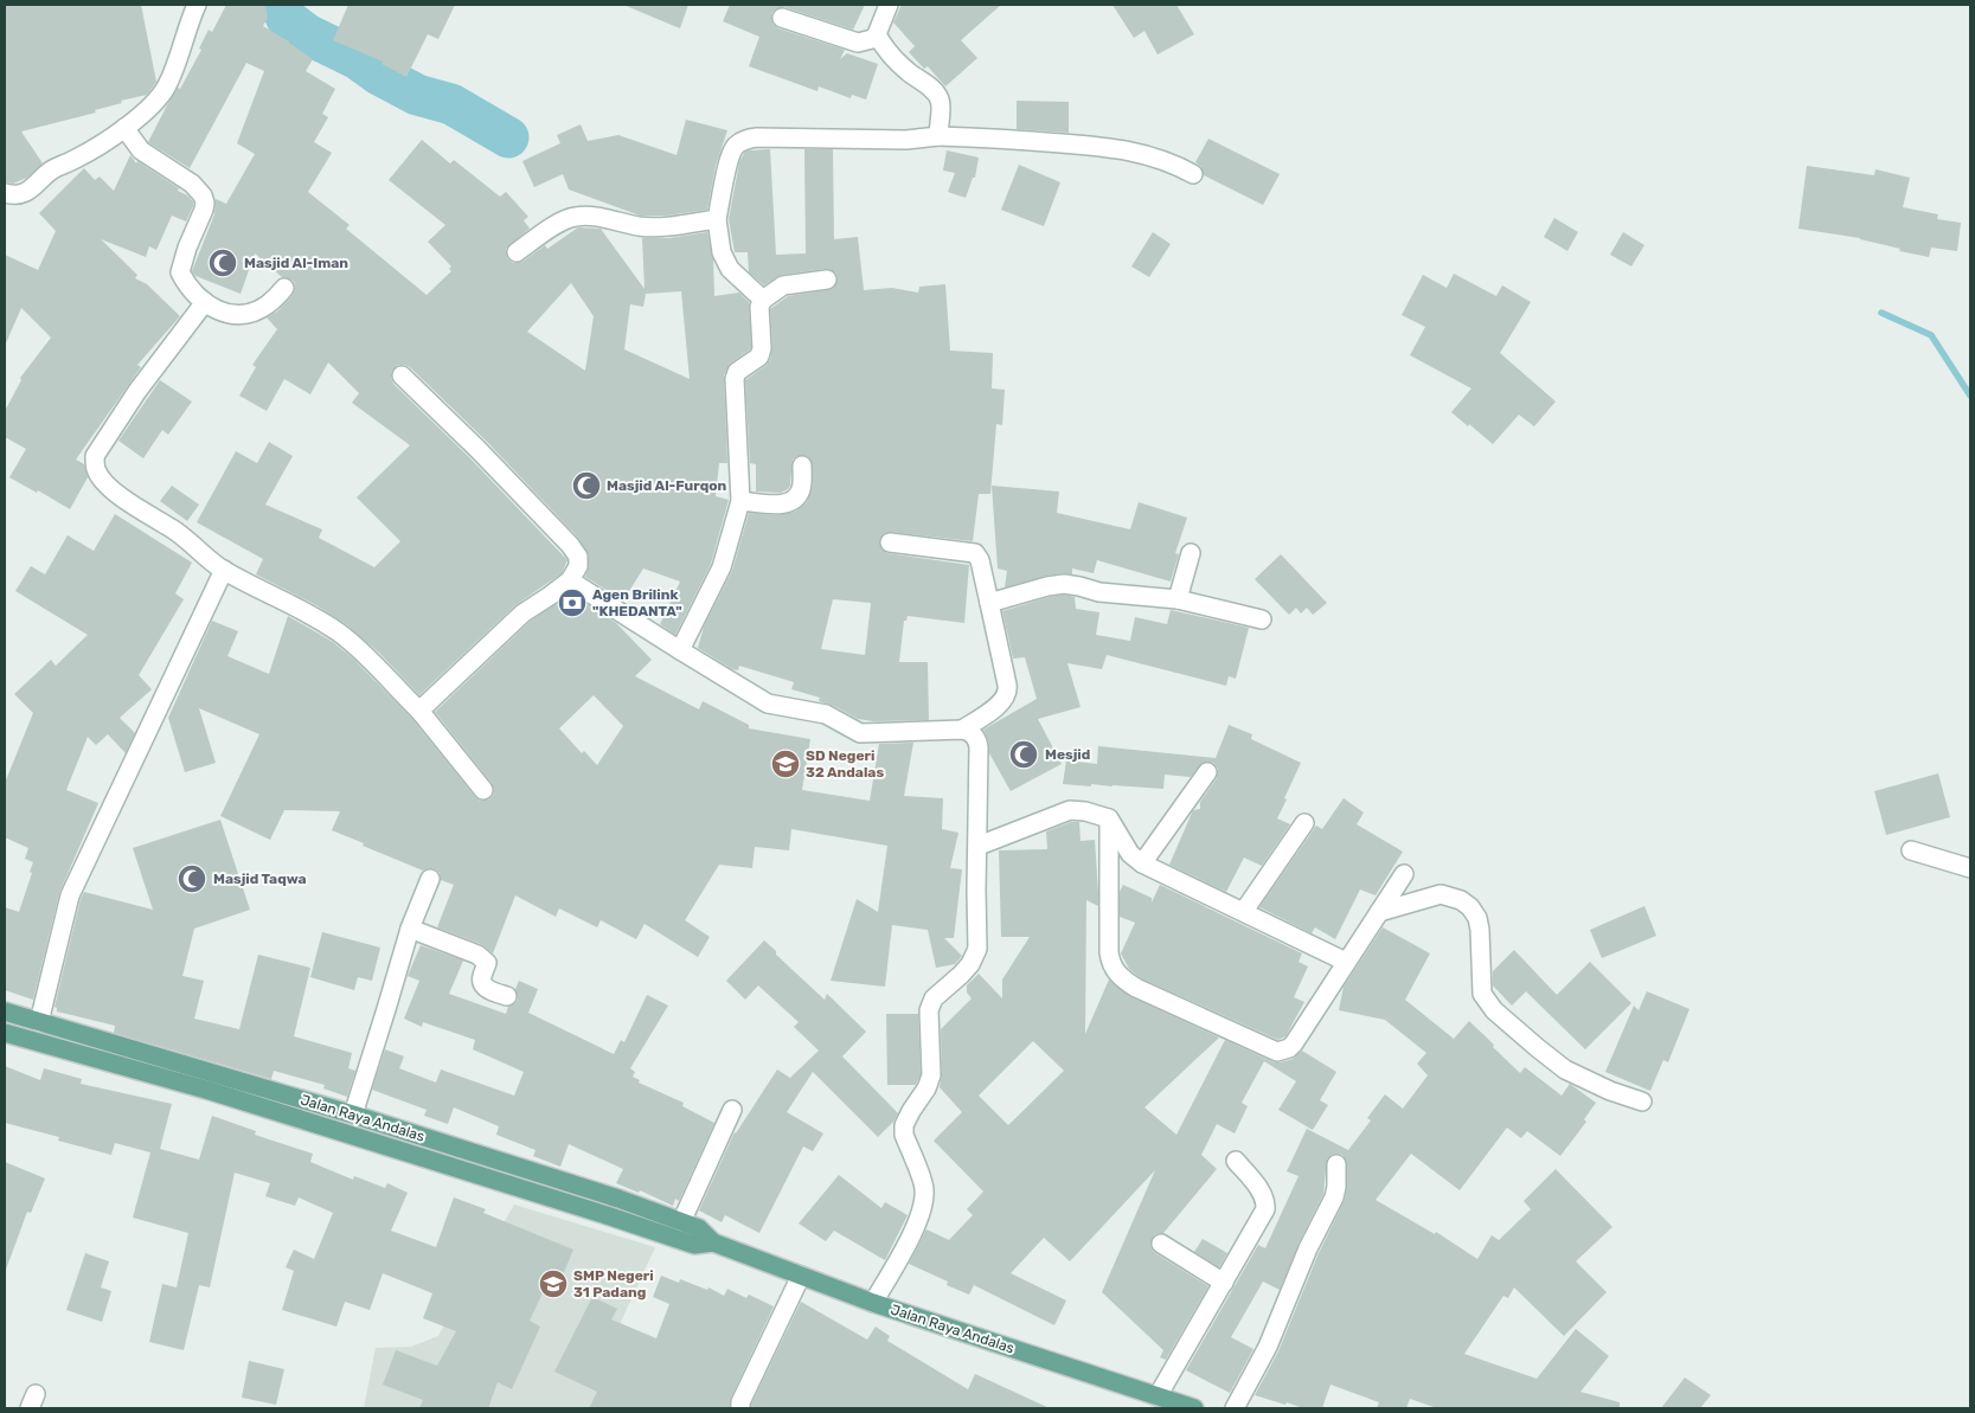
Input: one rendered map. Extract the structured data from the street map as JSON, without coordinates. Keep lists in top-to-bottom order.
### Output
{
  "streets": {
    "main road": ["Jalan Raya Andalas"]
  },
  "places": {
    "mosque": [
      "Masjid Al-Iman",
      "Masjid Al-Furqon",
      "Mesjid",
      "Masjid Taqwa"
    ],
    "bank": ["Agen Brilink \"KHEDANTA\""],
    "school or university": ["SD Negeri 32 Andalas", "SMP Negeri 31 Padang"]
  }
}
